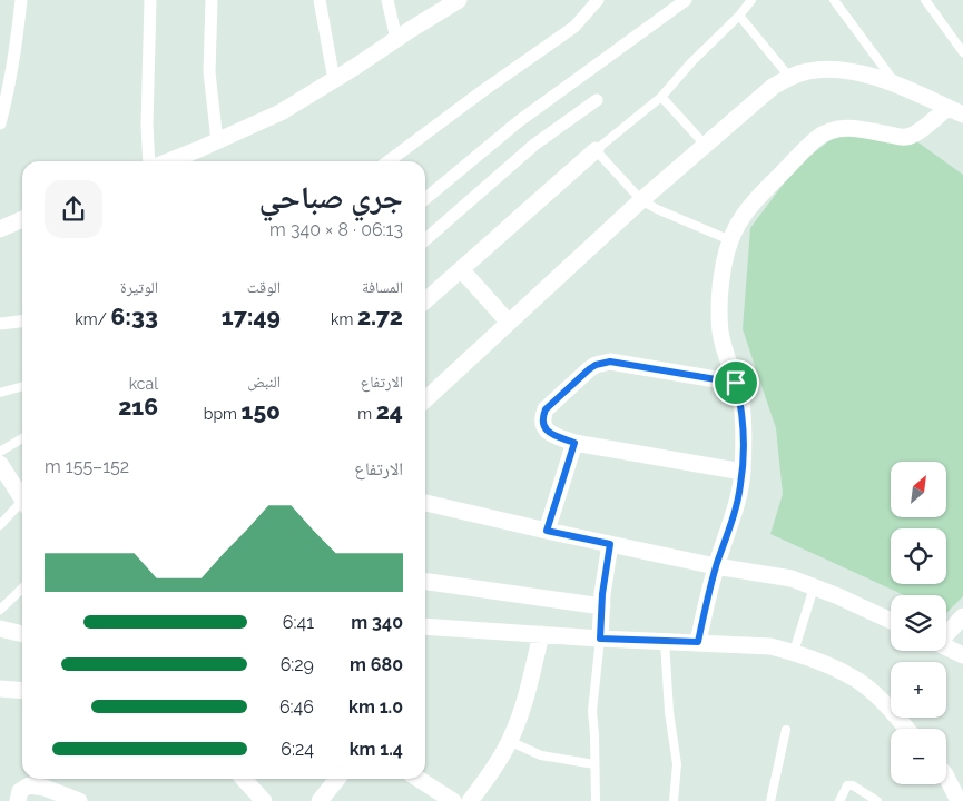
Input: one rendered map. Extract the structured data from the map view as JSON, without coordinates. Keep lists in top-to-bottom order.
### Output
{
  "north": "top right",
  "page": {
    "heading": ["جري صباحي", "06:13 · 8 × 340 m"],
    "stats": [
      ["المسافة", "2.72 km"],
      ["الوقت", "17:49"],
      ["الوتيرة", "6:33 /km"],
      ["الارتفاع", "24 m"],
      ["النبض", "150 bpm"],
      ["kcal", "216"]
    ],
    "chart": ["الارتفاع", "152–155 m"],
    "map_buttons": ["+", "−"],
    "list": [
      {
        "name": "340 m",
        "note": "6:41"
      },
      {
        "name": "680 m",
        "note": "6:29"
      },
      {
        "name": "1.0 km",
        "note": "6:46"
      },
      {
        "name": "1.4 km",
        "note": "6:24"
      }
    ]
  }
}
